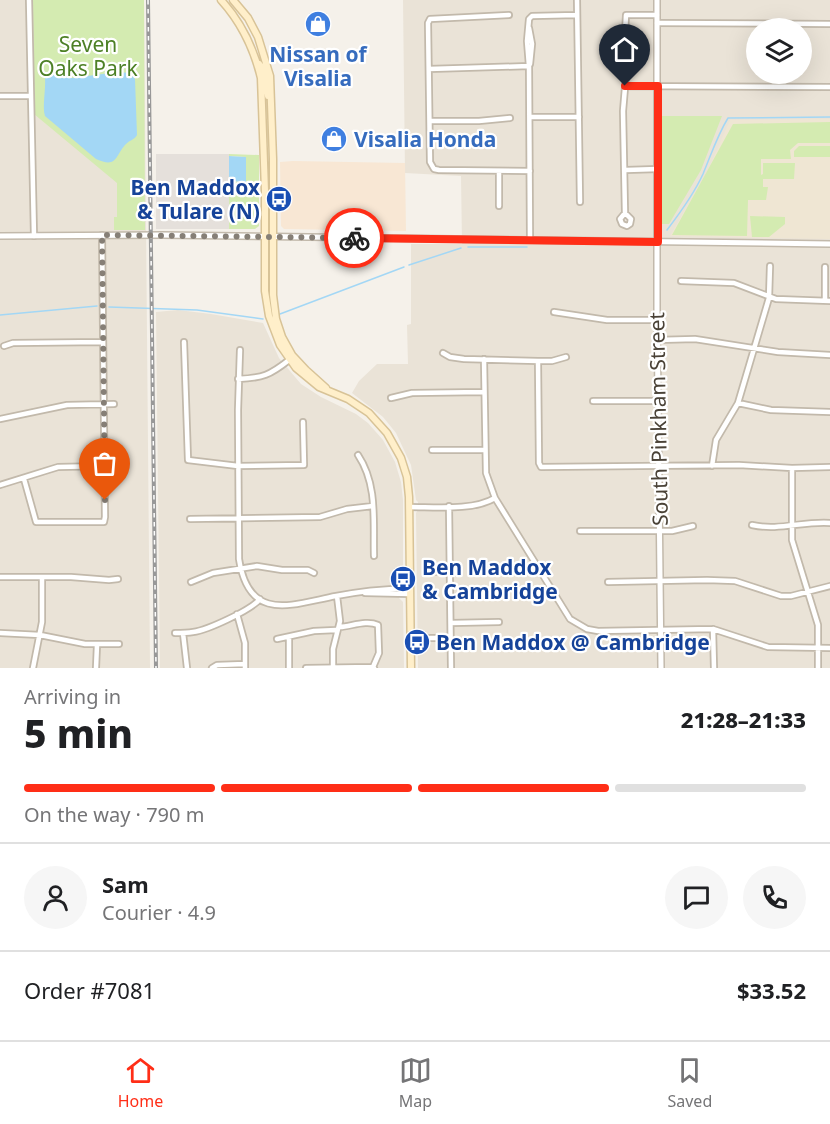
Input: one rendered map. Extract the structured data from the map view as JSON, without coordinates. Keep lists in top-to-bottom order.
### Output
{
  "streets": {
    "street": ["South Pinkham Street"]
  },
  "parks": ["Seven Oaks Park"],
  "places": {
    "shop": ["Nissan of Visalia", "Visalia Honda"],
    "bus stop": ["Ben Maddox & Tulare (N)", "Ben Maddox & Cambridge", "Ben Maddox @ Cambridge"]
  },
  "page": {
    "heading": ["5 min", "Arriving in", "21:28–21:33"],
    "panel": [
      "Sam",
      "Courier · 4.9",
      "Order #7081",
      "$33.52"
    ],
    "bar": "On the way · 790 m",
    "tabs": ["Home", "Map", "Saved"]
  }
}
